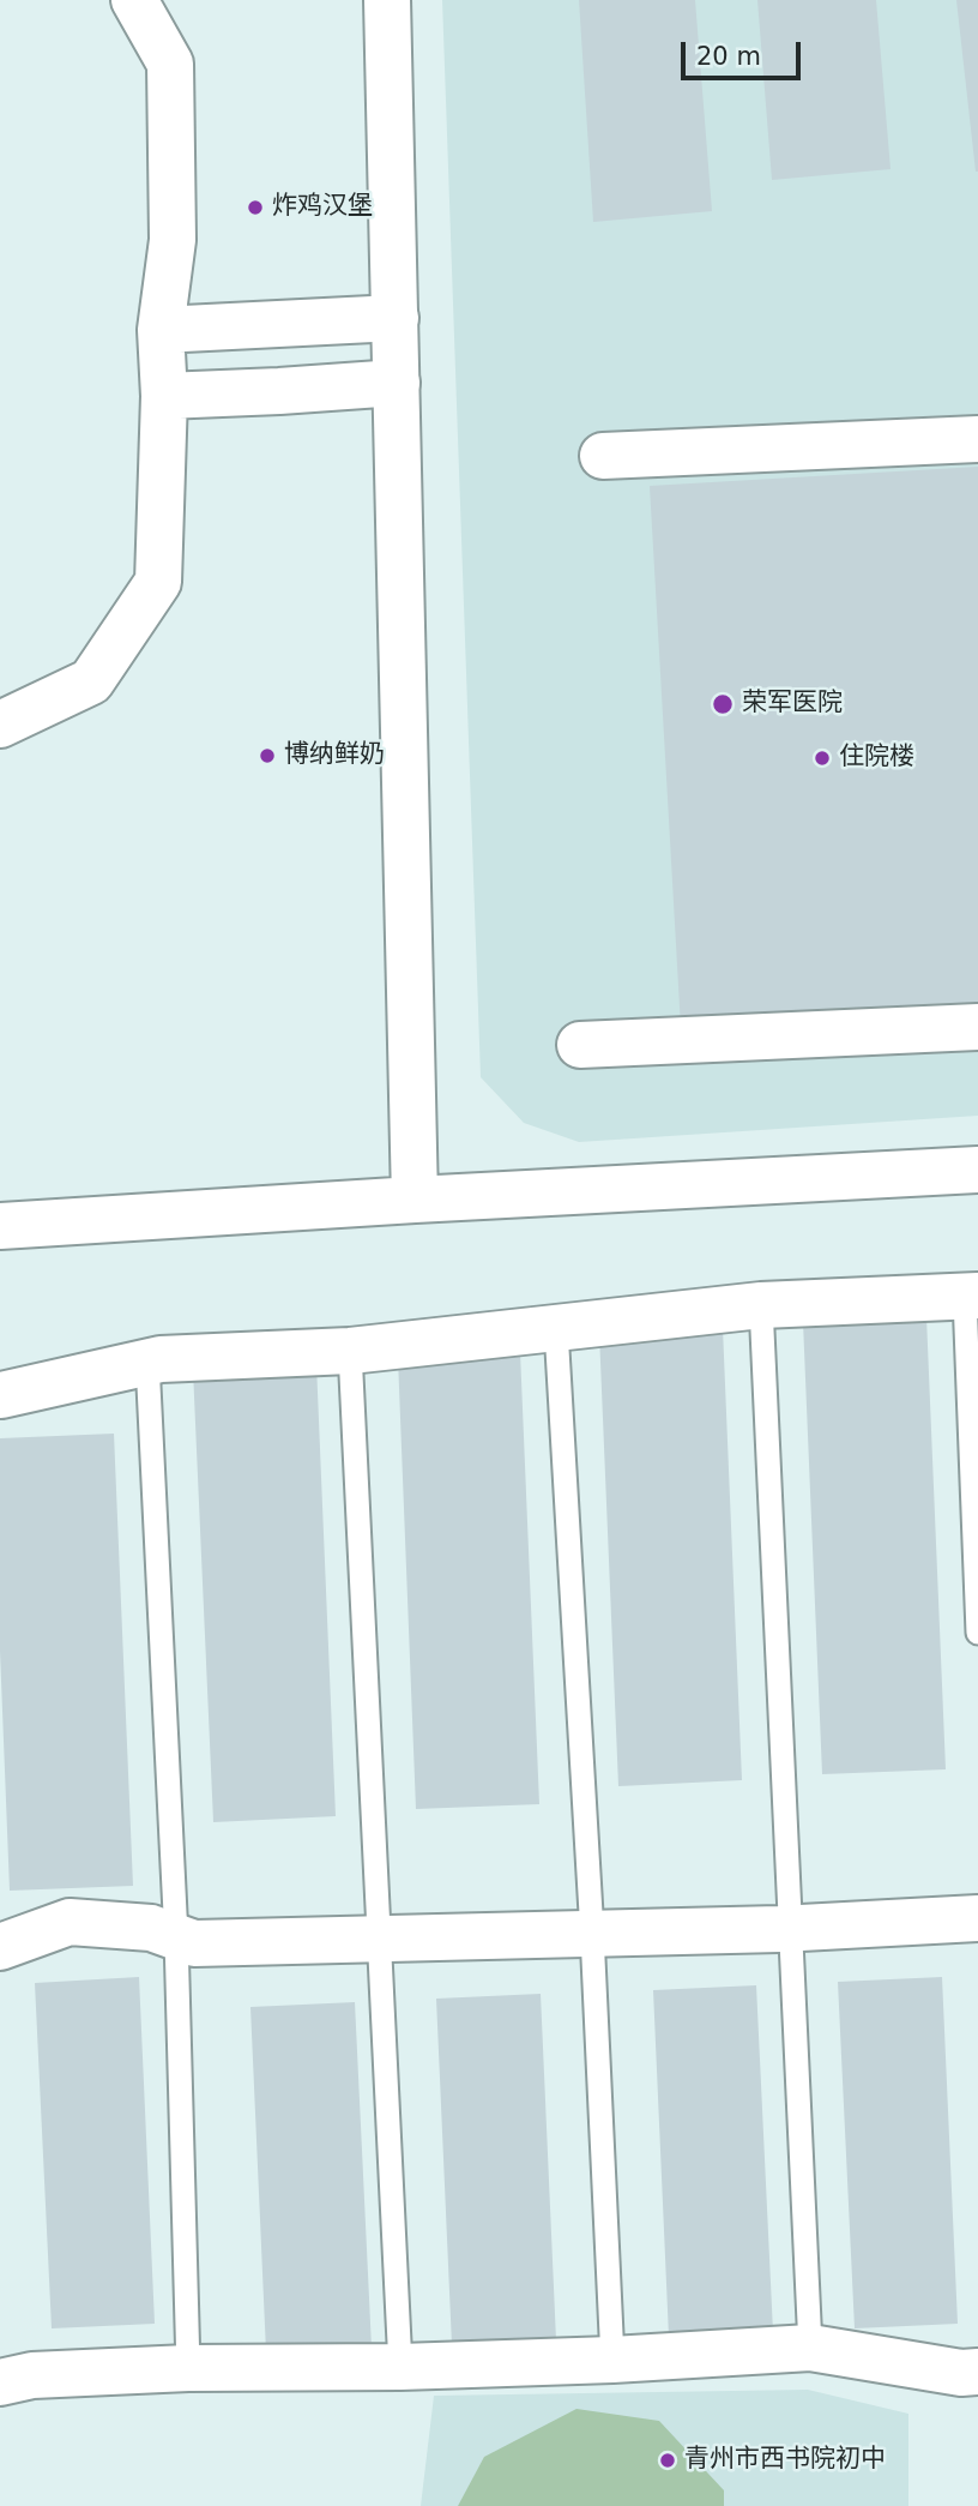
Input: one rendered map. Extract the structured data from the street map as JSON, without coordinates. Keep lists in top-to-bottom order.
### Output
{
  "places": [
    "炸鸡汉堡",
    "荣军医院",
    "博纳鲜奶",
    "住院楼",
    "青州市西书院初中"
  ],
  "scale_bar": "20 m"
}
